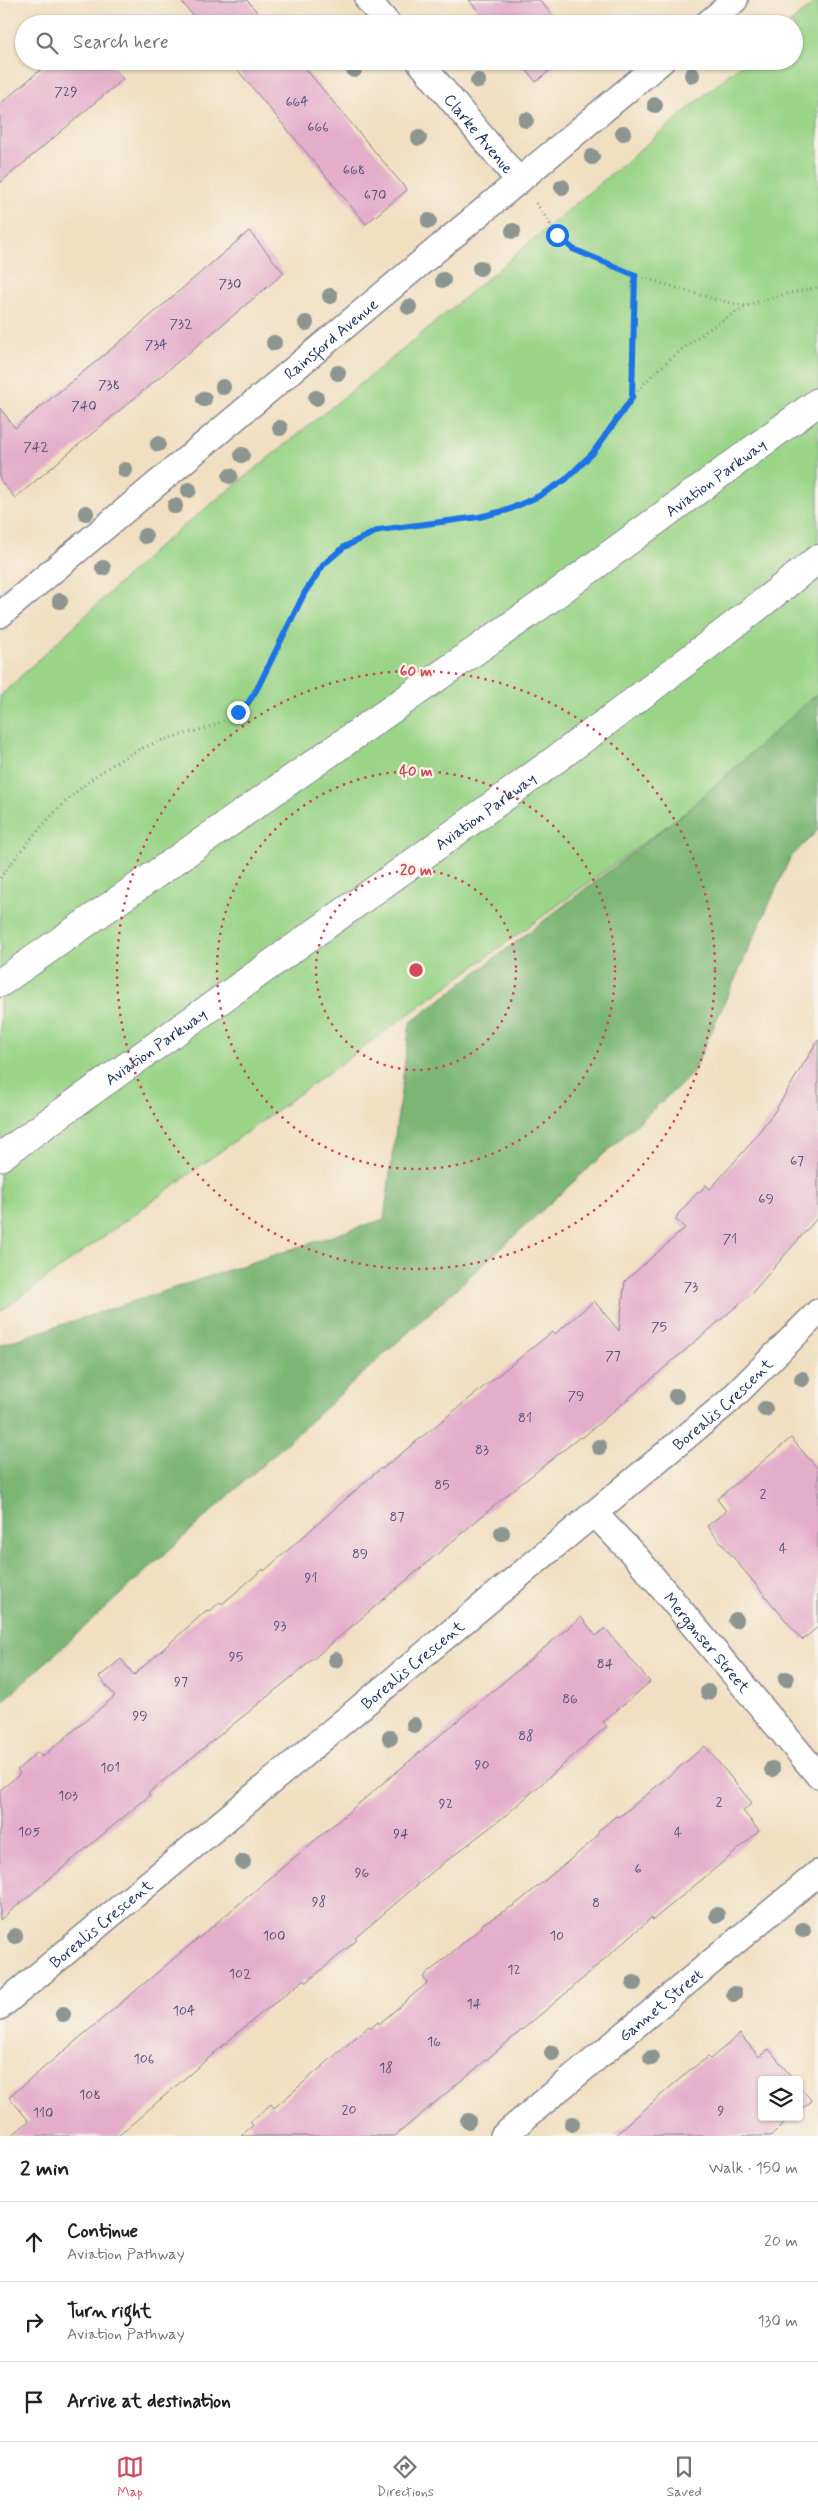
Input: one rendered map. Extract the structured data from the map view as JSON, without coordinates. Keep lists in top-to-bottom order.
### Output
{
  "streets": {
    "main road": ["Aviation Parkway"],
    "street": [
      "Clarke Avenue",
      "Rainsford Avenue",
      "Borealis Crescent",
      "Merganser Street",
      "Gannet Street"
    ]
  },
  "crossings": [
    ["Clarke Avenue", "Rainsford Avenue"],
    ["Borealis Crescent", "Merganser Street"]
  ],
  "house_numbers": [
    "729",
    "664",
    "666",
    "668",
    "670",
    "730",
    "732",
    "734",
    "738",
    "740",
    "742",
    "67",
    "69",
    "71",
    "73",
    "75",
    "77",
    "79",
    "81",
    "83",
    "85",
    "2",
    "87",
    "4",
    "89",
    "91",
    "93",
    "95",
    "84",
    "97",
    "86",
    "99",
    "88",
    "90",
    "101",
    "103",
    "2",
    "92",
    "105",
    "4",
    "94",
    "6",
    "96",
    "98",
    "8",
    "100",
    "10",
    "12",
    "102",
    "14",
    "104",
    "16",
    "106",
    "18",
    "108",
    "20",
    "9",
    "110"
  ],
  "page": {
    "search": "Search here",
    "heading": ["2 min", "Walk · 150 m"],
    "list": [
      ["Continue", "Aviation Pathway", "20 m"],
      ["Turn right", "Aviation Pathway", "130 m"],
      "Arrive at destination"
    ],
    "nav": ["Map", "Directions", "Saved"]
  },
  "rings": ["60 m", "40 m", "20 m"]
}
